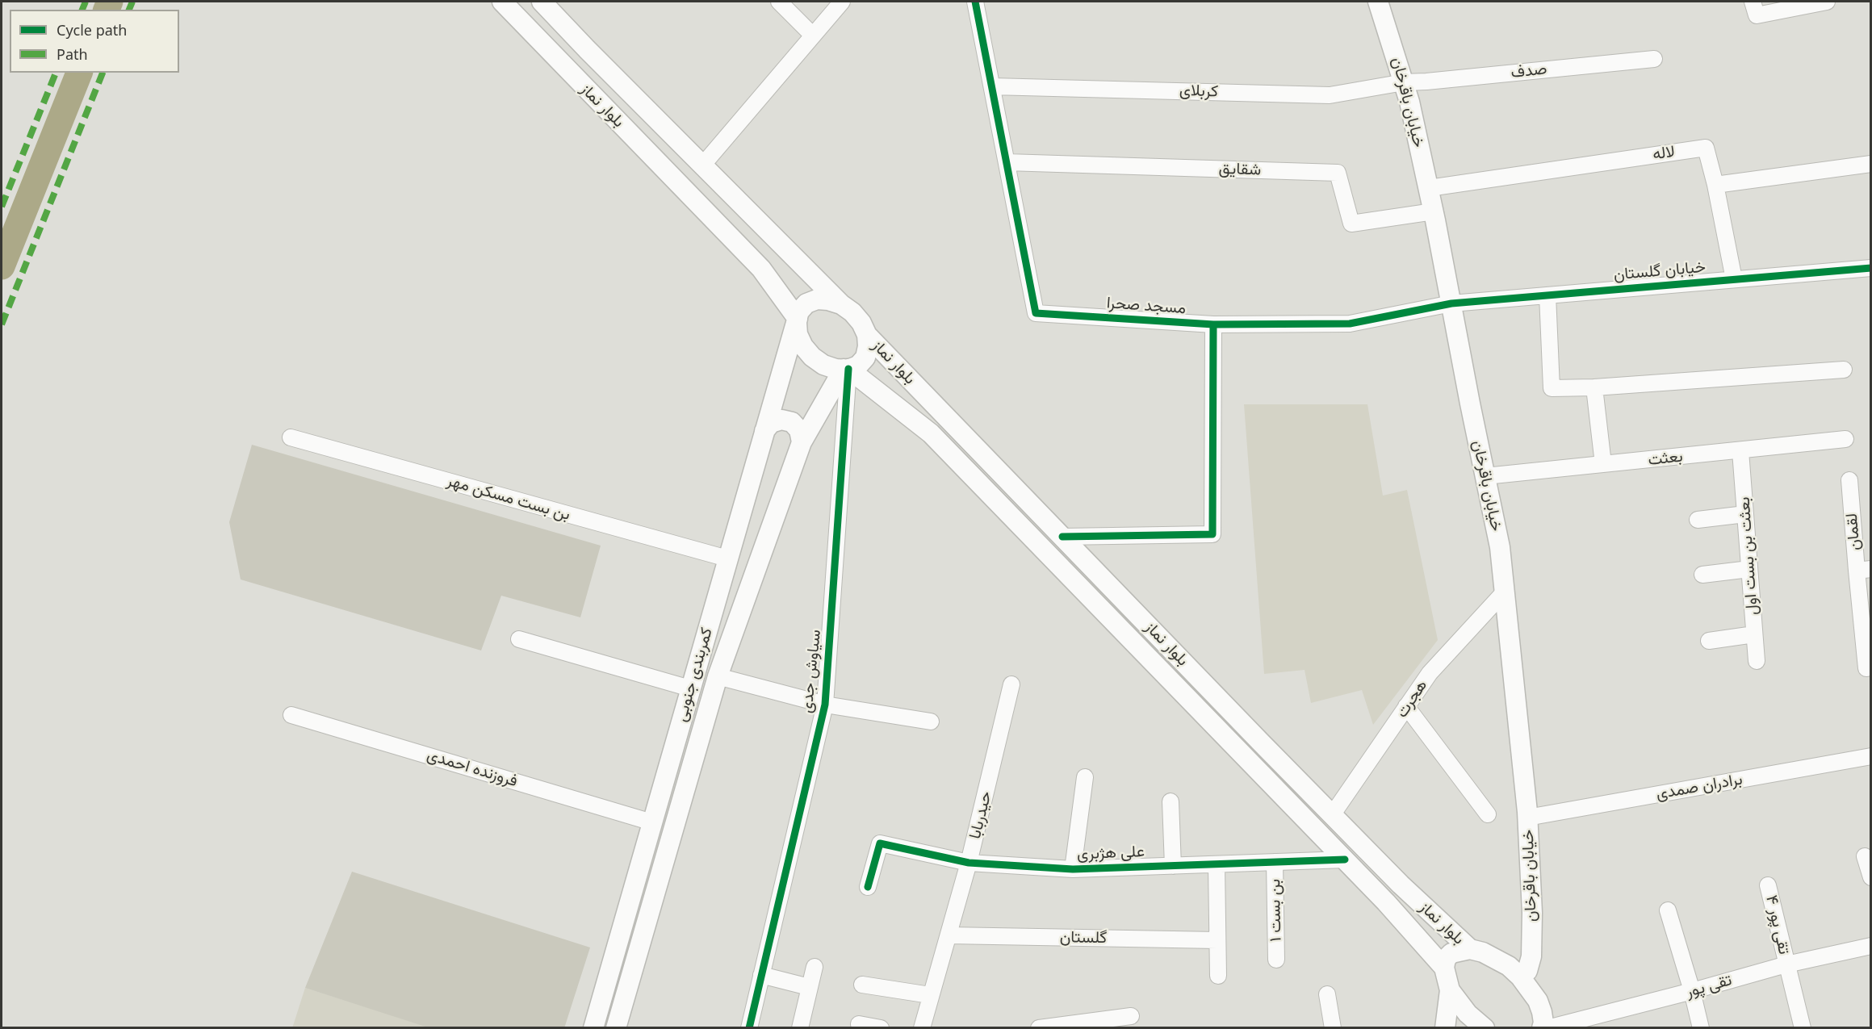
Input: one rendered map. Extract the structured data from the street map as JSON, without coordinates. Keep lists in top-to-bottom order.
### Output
{
  "streets": {
    "main road": ["خیابان باقرخان", "بلوار نماز", "کمربندی جنوبی"],
    "street": [
      "صدف",
      "کربلای",
      "لاله",
      "شقایق",
      "خیابان گلستان",
      "مسجد صحرا",
      "بعثت",
      "بن بست مسکن مهر",
      "لقمان",
      "بعثت بن بست اول",
      "سیاوش جدی",
      "هجرت",
      "فروزنده احمدی",
      "برادران صمدی",
      "حیدربابا",
      "علی هژبری",
      "بن بست ۱",
      "تقی پور ۴",
      "گلستان",
      "تقی پور"
    ]
  },
  "crossings": [
    ["صدف", "کربلای"],
    ["صدف", "خیابان باقرخان"],
    ["کربلای", "خیابان باقرخان"],
    ["کربلای", "مسجد صحرا"],
    ["خیابان باقرخان", "لاله"],
    ["خیابان باقرخان", "شقایق"],
    ["خیابان باقرخان", "خیابان گلستان"],
    ["خیابان باقرخان", "بعثت"],
    ["خیابان باقرخان", "هجرت"],
    ["خیابان باقرخان", "برادران صمدی"],
    ["بلوار نماز", "سیاوش جدی"],
    ["بلوار نماز", "کمربندی جنوبی"],
    ["بلوار نماز", "هجرت"],
    ["بلوار نماز", "علی هژبری"],
    ["شقایق", "مسجد صحرا"],
    ["خیابان گلستان", "مسجد صحرا"],
    ["بعثت", "بعثت بن بست اول"],
    ["بن بست مسکن مهر", "کمربندی جنوبی"],
    ["سیاوش جدی", "کمربندی جنوبی"],
    ["کمربندی جنوبی", "فروزنده احمدی"],
    ["حیدربابا", "علی هژبری"],
    ["حیدربابا", "گلستان"],
    ["علی هژبری", "بن بست ۱"],
    ["تقی پور ۴", "تقی پور"]
  ],
  "legend": ["Cycle path", "Path"]
}
